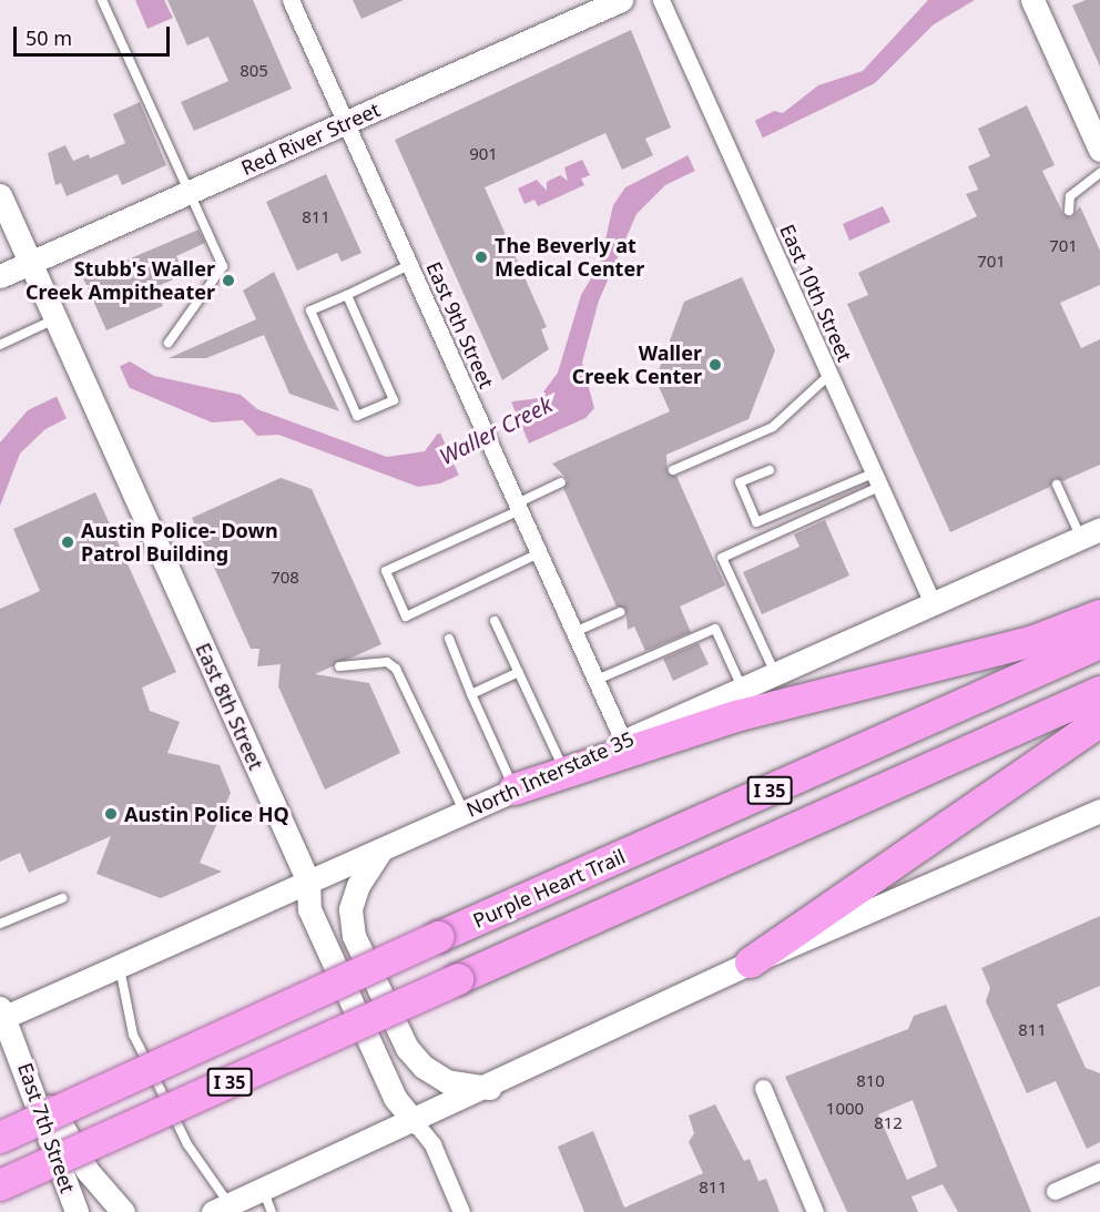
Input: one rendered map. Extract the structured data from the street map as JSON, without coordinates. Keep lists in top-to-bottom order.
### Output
{
  "streets": {
    "highway": ["I 35", "Purple Heart Trail"],
    "main road": [
      "Red River Street",
      "East 8th Street",
      "North Interstate 35",
      "East 7th Street"
    ],
    "street": ["East 10th Street", "East 9th Street"]
  },
  "crossings": [
    ["Red River Street", "East 9th Street"],
    ["Red River Street", "East 8th Street"],
    ["East 10th Street", "North Interstate 35"],
    ["East 9th Street", "North Interstate 35"],
    ["East 8th Street", "North Interstate 35"],
    ["North Interstate 35", "East 7th Street"]
  ],
  "water": ["Waller Creek"],
  "places": [
    "The Beverly at Medical Center",
    "Stubb's Waller Creek Ampitheater",
    "Waller Creek Center",
    "Austin Police- Down Patrol Building",
    "Austin Police HQ"
  ],
  "house_numbers": [
    "805",
    "901",
    "811",
    "701",
    "701",
    "708",
    "811",
    "810",
    "1000",
    "812",
    "811"
  ],
  "scale_bar": "50 m"
}
